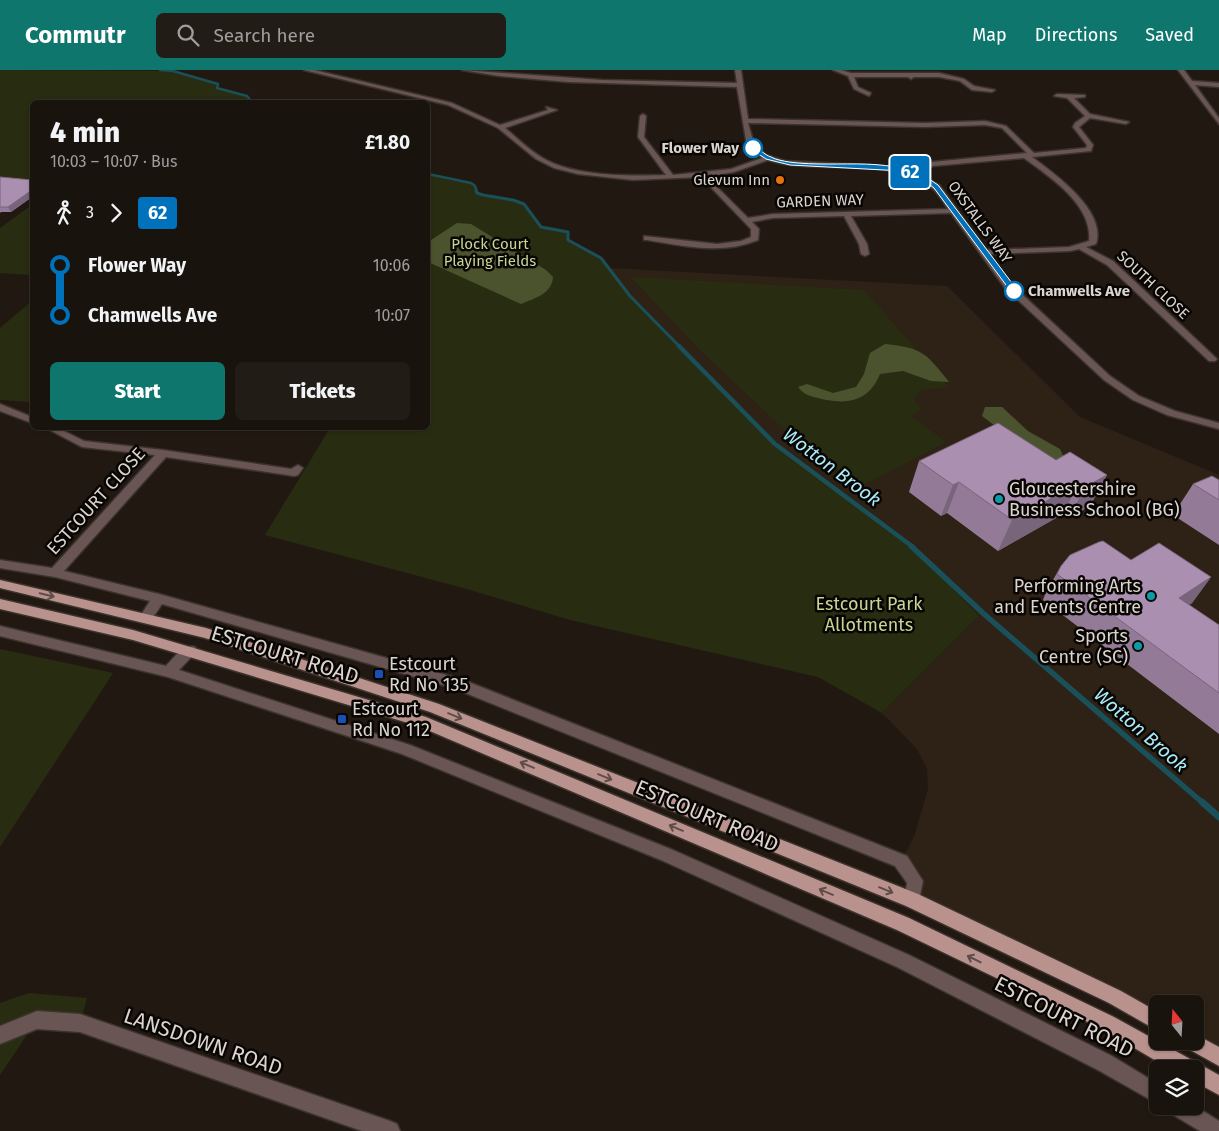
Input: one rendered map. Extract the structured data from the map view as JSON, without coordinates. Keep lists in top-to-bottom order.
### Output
{
  "streets": {
    "main road": ["ESTCOURT ROAD"],
    "street": [
      "GARDEN WAY",
      "OXSTALLS WAY",
      "SOUTH CLOSE",
      "ESTCOURT CLOSE",
      "LANSDOWN ROAD"
    ]
  },
  "crossings": [
    ["GARDEN WAY", "OXSTALLS WAY"],
    ["ESTCOURT CLOSE", "ESTCOURT ROAD"]
  ],
  "water": ["Wotton Brook"],
  "parks": ["Plock Court Playing Fields", "Estcourt Park Allotments"],
  "places": {
    "other": [
      "Flower Way",
      "Glevum Inn",
      "Chamwells Ave",
      "Gloucestershire Business School (BG)",
      "Performing Arts and Events Centre",
      "Sports Centre (SC)"
    ],
    "transit": ["Estcourt Rd No 135", "Estcourt Rd No 112"]
  },
  "lines": ["bus line 62"],
  "north": "top",
  "page": {
    "header": "Commutr",
    "search": "Search here",
    "nav": ["Map", "Directions", "Saved"],
    "on_map": "62",
    "heading": ["4 min", "10:03 – 10:07 · Bus", "£1.80"],
    "legs": ["3", "62"],
    "list": [
      {
        "name": "Flower Way",
        "value": "10:06"
      },
      {
        "name": "Chamwells Ave",
        "value": "10:07"
      }
    ],
    "buttons": ["Start", "Tickets"]
  }
}
